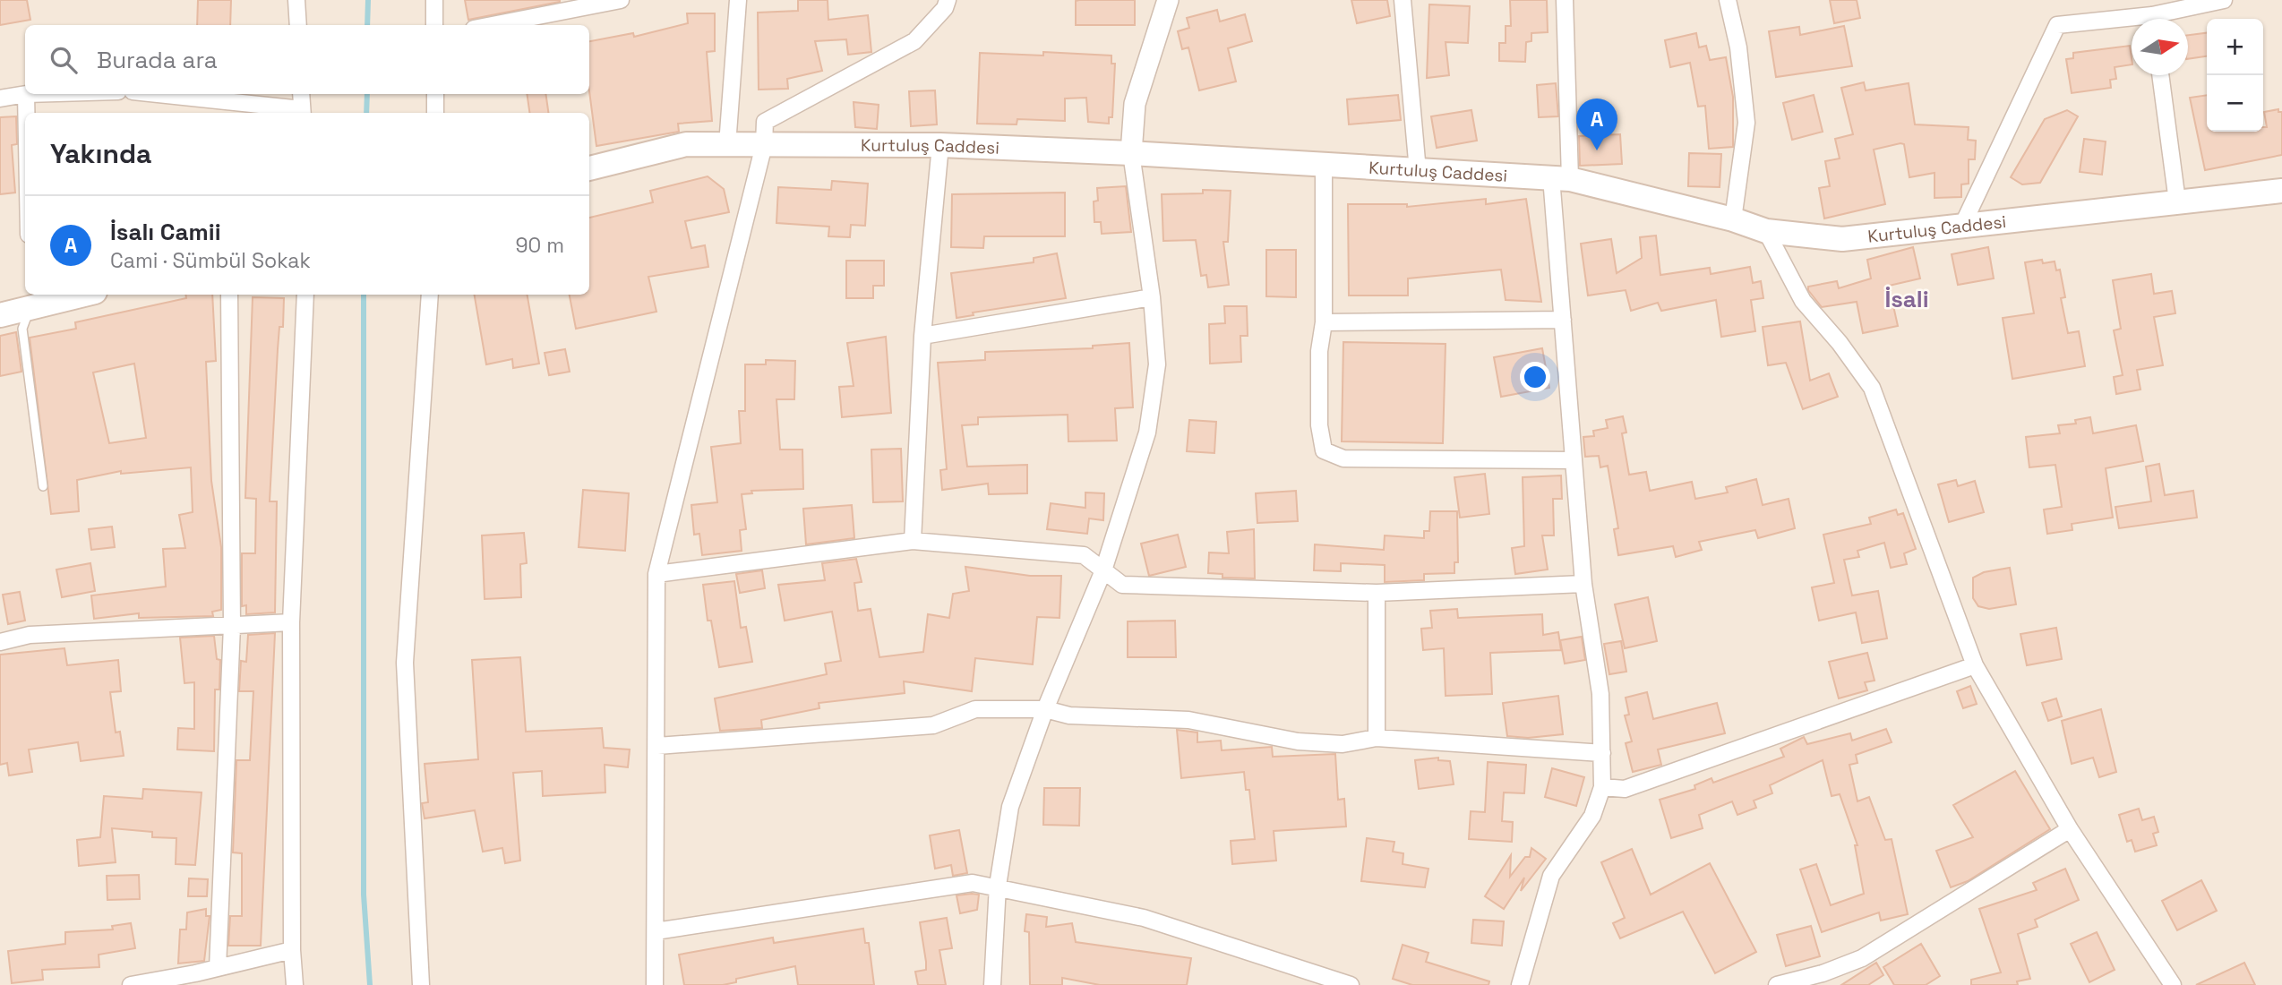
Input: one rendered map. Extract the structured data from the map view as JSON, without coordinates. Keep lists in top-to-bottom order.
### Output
{
  "streets": {
    "main road": ["Kurtuluş Caddesi"]
  },
  "districts": ["İsali"],
  "north": "right",
  "page": {
    "map_buttons": ["+", "−"],
    "search": "Burada ara",
    "pins": "A",
    "heading": "Yakında",
    "list": [
      {
        "mark": "A",
        "name": "İsalı Camii",
        "note": "Cami · Sümbül Sokak",
        "value": "90 m"
      }
    ]
  }
}
